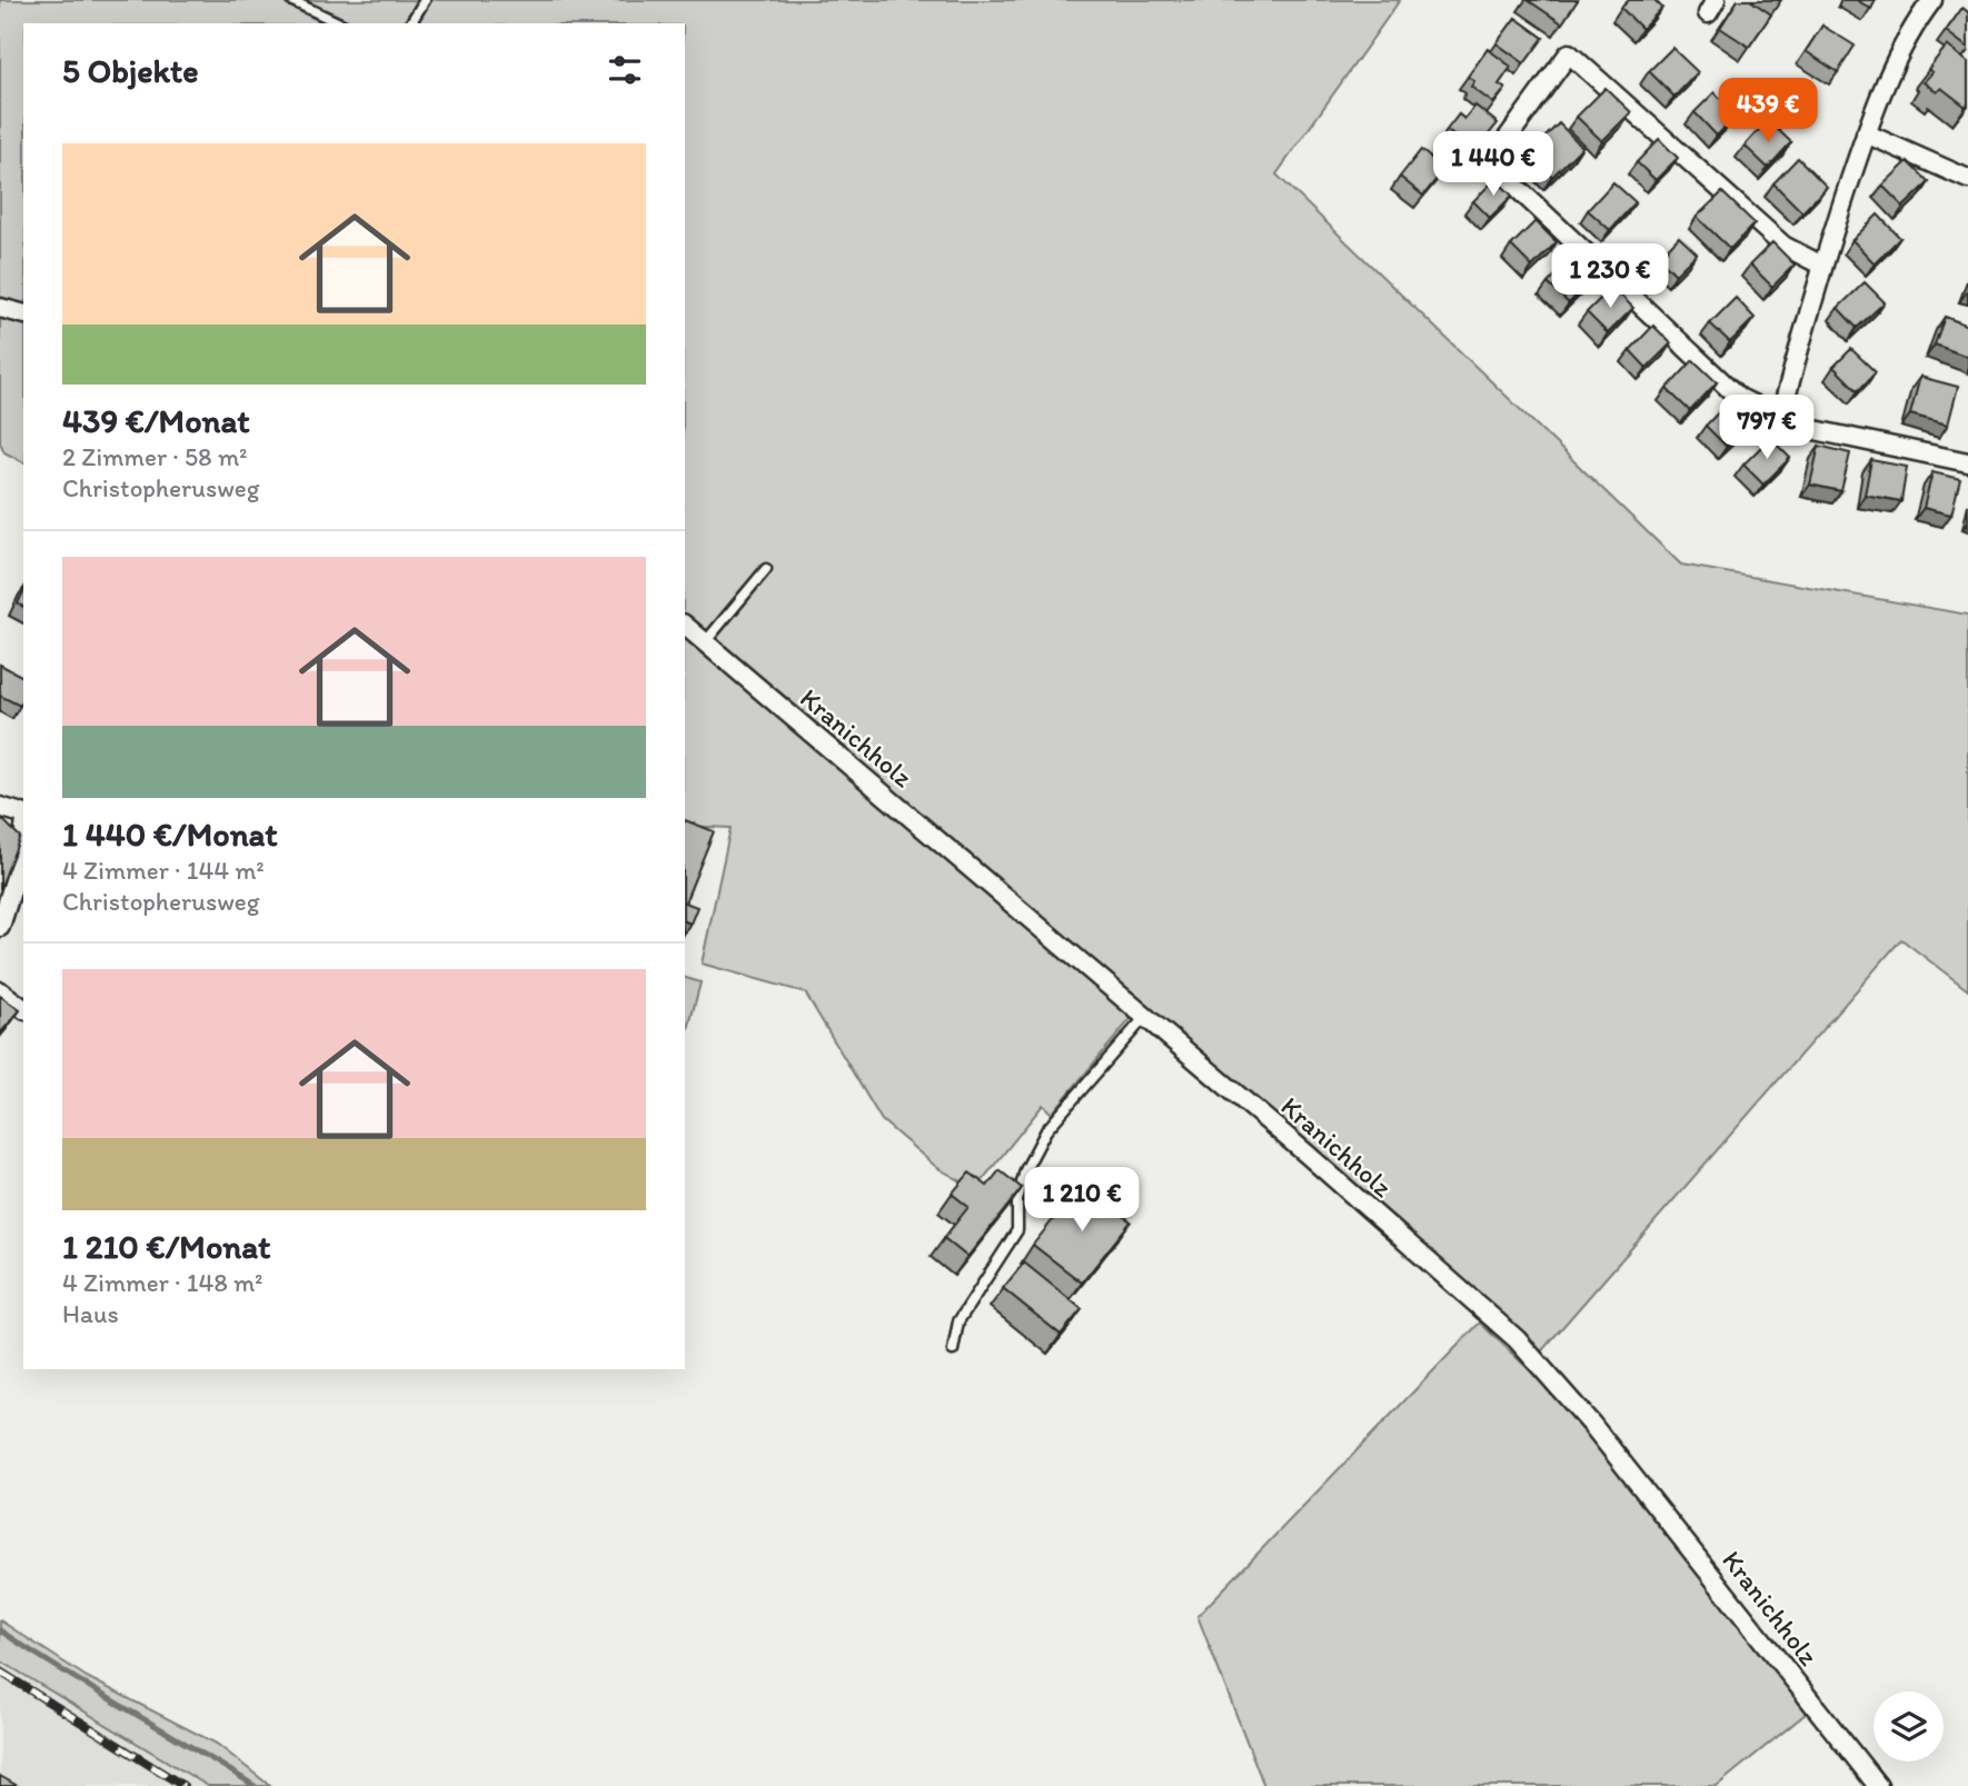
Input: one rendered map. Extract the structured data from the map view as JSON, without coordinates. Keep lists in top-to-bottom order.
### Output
{
  "streets": {
    "street": ["Kranichholz"]
  },
  "page": {
    "heading": "5 Objekte",
    "price": [
      "439 €",
      "1 440 €",
      "1 230 €",
      "797 €",
      "1 210 €"
    ],
    "list": [
      {
        "name": "439 €/Monat",
        "note": "2 Zimmer · 58 m² · Christopherusweg"
      },
      {
        "name": "1 440 €/Monat",
        "note": "4 Zimmer · 144 m² · Christopherusweg"
      },
      {
        "name": "1 210 €/Monat",
        "note": "4 Zimmer · 148 m² · Haus"
      }
    ]
  }
}
